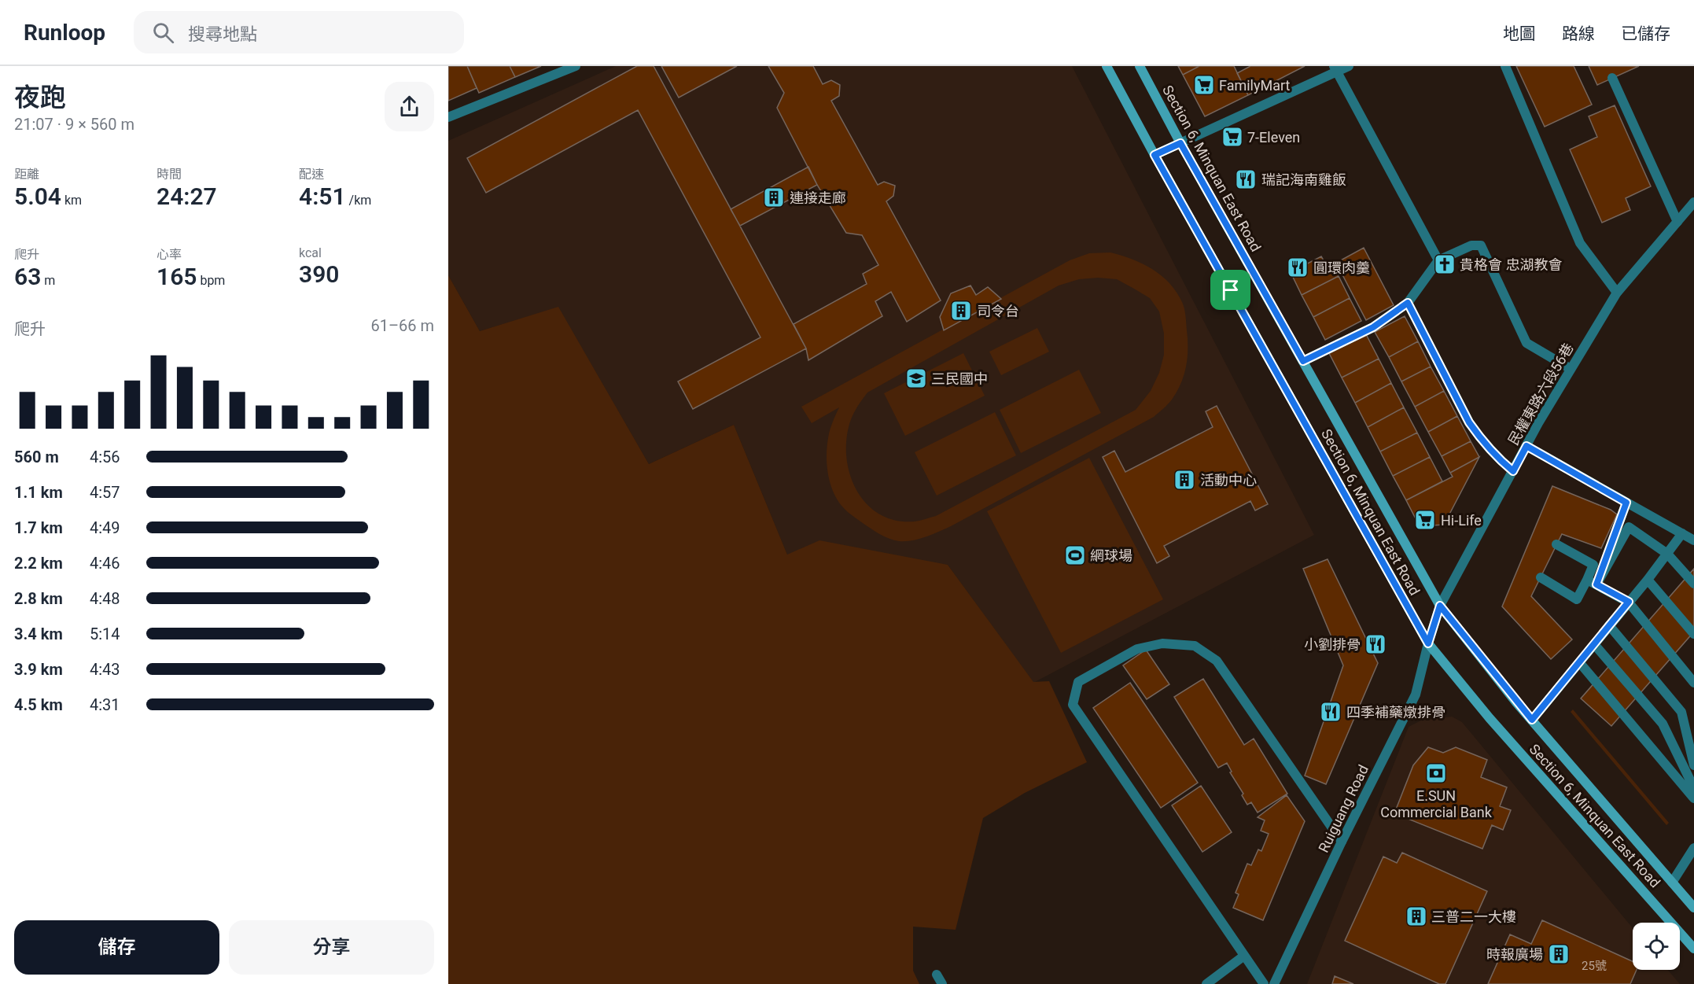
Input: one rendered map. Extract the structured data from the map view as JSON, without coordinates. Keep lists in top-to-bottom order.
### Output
{
  "streets": {
    "main road": ["Section 6, Minquan East Road"],
    "street": ["民權東路六段56巷", "Ruiguang Road"]
  },
  "crossings": [
    ["Section 6, Minquan East Road", "民權東路六段56巷"],
    ["Section 6, Minquan East Road", "Ruiguang Road"],
    ["民權東路六段56巷", "Ruiguang Road"]
  ],
  "places": {
    "supermarket": ["FamilyMart", "7-Eleven", "Hi-Life"],
    "restaurant": [
      "瑞記海南雞飯",
      "圓環肉羹",
      "小劉排骨",
      "四季補藥燉排骨"
    ],
    "building": [
      "連接走廊",
      "司令台",
      "活動中心",
      "三普二一大樓",
      "時報廣場"
    ],
    "church": ["貴格會 忠湖教會"],
    "school or university": ["三民國中"],
    "sports": ["網球場"],
    "bank": ["E.SUN Commercial Bank"]
  },
  "house_numbers": ["25號"],
  "page": {
    "header": "Runloop",
    "search": "搜尋地點",
    "nav": ["地圖", "路線", "已儲存"],
    "heading": ["夜跑", "21:07 · 9 × 560 m"],
    "stats": [
      ["距離", "5.04 km"],
      ["時間", "24:27"],
      ["配速", "4:51 /km"],
      ["爬升", "63 m"],
      ["心率", "165 bpm"],
      ["kcal", "390"]
    ],
    "chart": ["爬升", "61–66 m"],
    "list": [
      {
        "name": "560 m",
        "note": "4:56"
      },
      {
        "name": "1.1 km",
        "note": "4:57"
      },
      {
        "name": "1.7 km",
        "note": "4:49"
      },
      {
        "name": "2.2 km",
        "note": "4:46"
      },
      {
        "name": "2.8 km",
        "note": "4:48"
      },
      {
        "name": "3.4 km",
        "note": "5:14"
      },
      {
        "name": "3.9 km",
        "note": "4:43"
      },
      {
        "name": "4.5 km",
        "note": "4:31"
      }
    ],
    "buttons": ["儲存", "分享"]
  }
}
